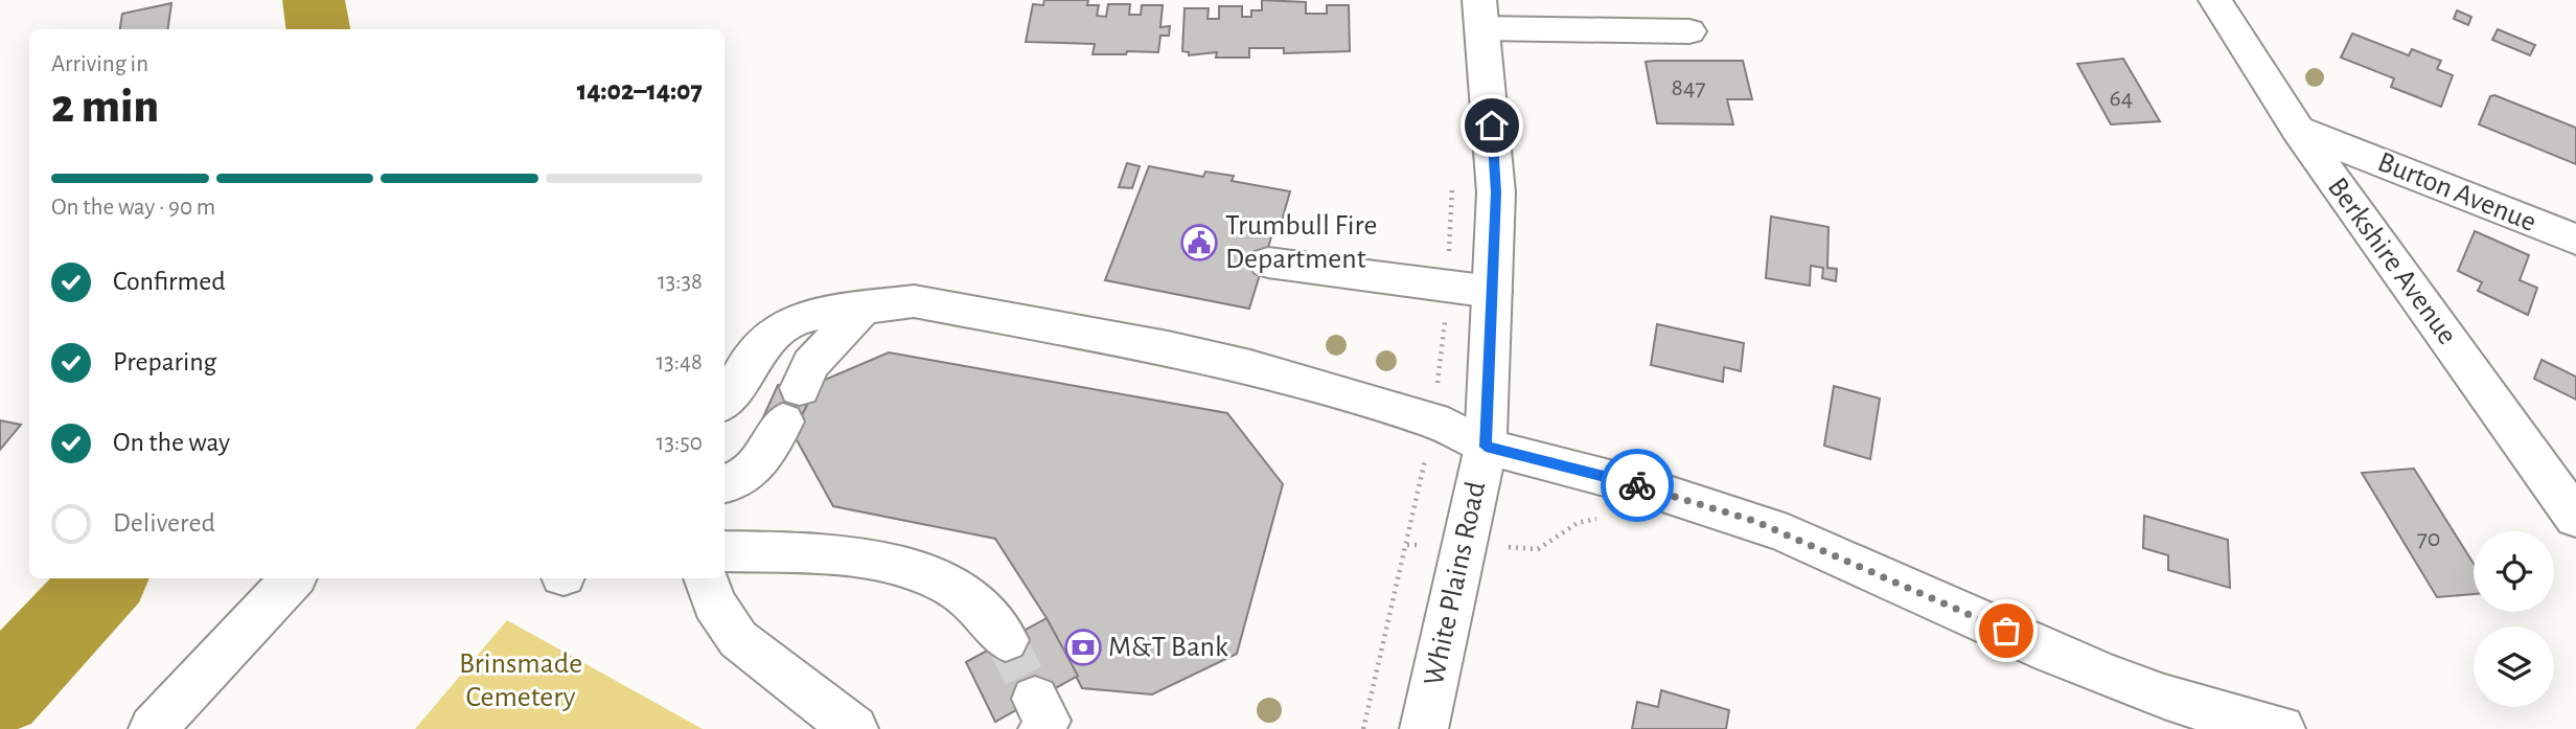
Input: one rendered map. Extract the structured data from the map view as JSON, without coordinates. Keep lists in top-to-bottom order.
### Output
{
  "streets": {
    "main road": ["Burton Avenue", "Berkshire Avenue", "White Plains Road"]
  },
  "crossings": [
    ["Burton Avenue", "Berkshire Avenue"]
  ],
  "parks": ["Brinsmade Cemetery"],
  "places": {
    "public building": ["Trumbull Fire Department"],
    "bank": ["M&T Bank"]
  },
  "house_numbers": ["847", "64", "70"],
  "page": {
    "heading": ["2 min", "Arriving in", "14:02–14:07"],
    "bar": "On the way · 90 m",
    "list": [
      ["Confirmed", "13:38"],
      ["Preparing", "13:48"],
      ["On the way", "13:50"],
      "Delivered"
    ]
  }
}
